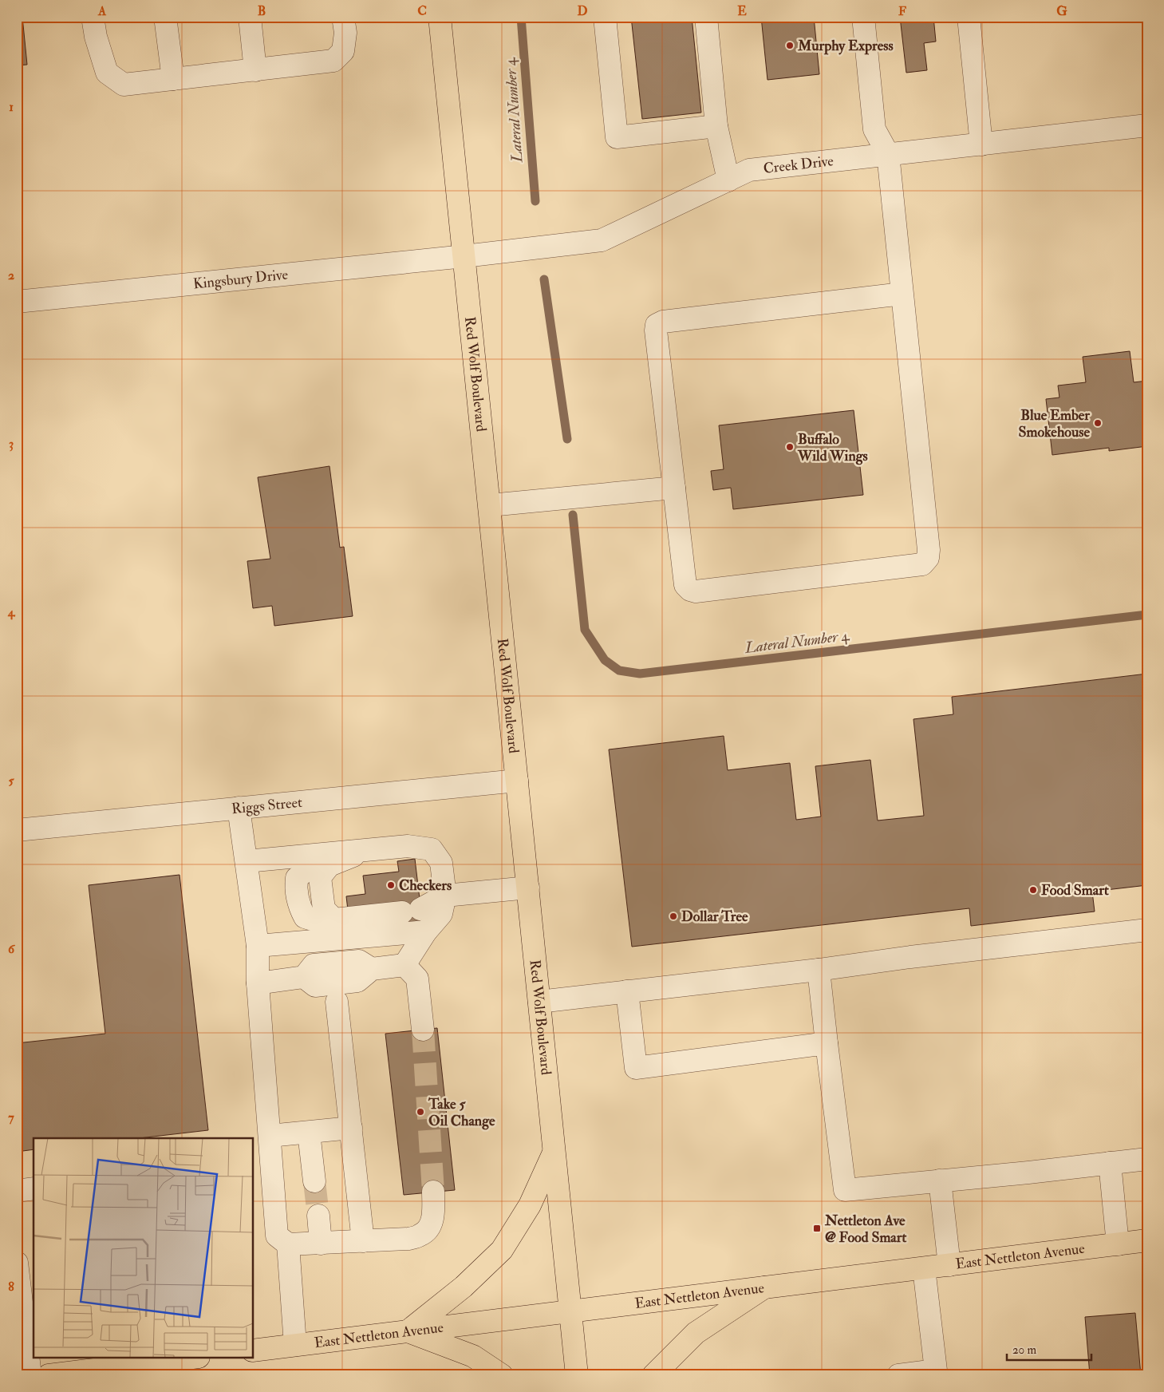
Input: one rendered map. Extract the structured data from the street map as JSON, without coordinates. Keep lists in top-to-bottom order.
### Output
{
  "streets": {
    "main road": ["Red Wolf Boulevard", "East Nettleton Avenue"],
    "street": ["Creek Drive", "Kingsbury Drive", "Riggs Street"]
  },
  "crossings": [
    ["Creek Drive", "Kingsbury Drive"],
    ["Creek Drive", "Red Wolf Boulevard"],
    ["Kingsbury Drive", "Red Wolf Boulevard"],
    ["Red Wolf Boulevard", "Riggs Street"],
    ["Red Wolf Boulevard", "East Nettleton Avenue"]
  ],
  "water": ["Lateral Number 4"],
  "places": {
    "other": [
      "Murphy Express",
      "Blue Ember Smokehouse",
      "Buffalo Wild Wings",
      "Checkers",
      "Food Smart",
      "Dollar Tree",
      "Take 5 Oil Change"
    ],
    "transit": ["Nettleton Ave @ Food Smart"]
  },
  "scale_bar": "20 m",
  "grid": {
    "columns": [
      "A",
      "B",
      "C",
      "D",
      "E",
      "F",
      "G"
    ],
    "rows": [
      "1",
      "2",
      "3",
      "4",
      "5",
      "6",
      "7",
      "8"
    ]
  }
}
